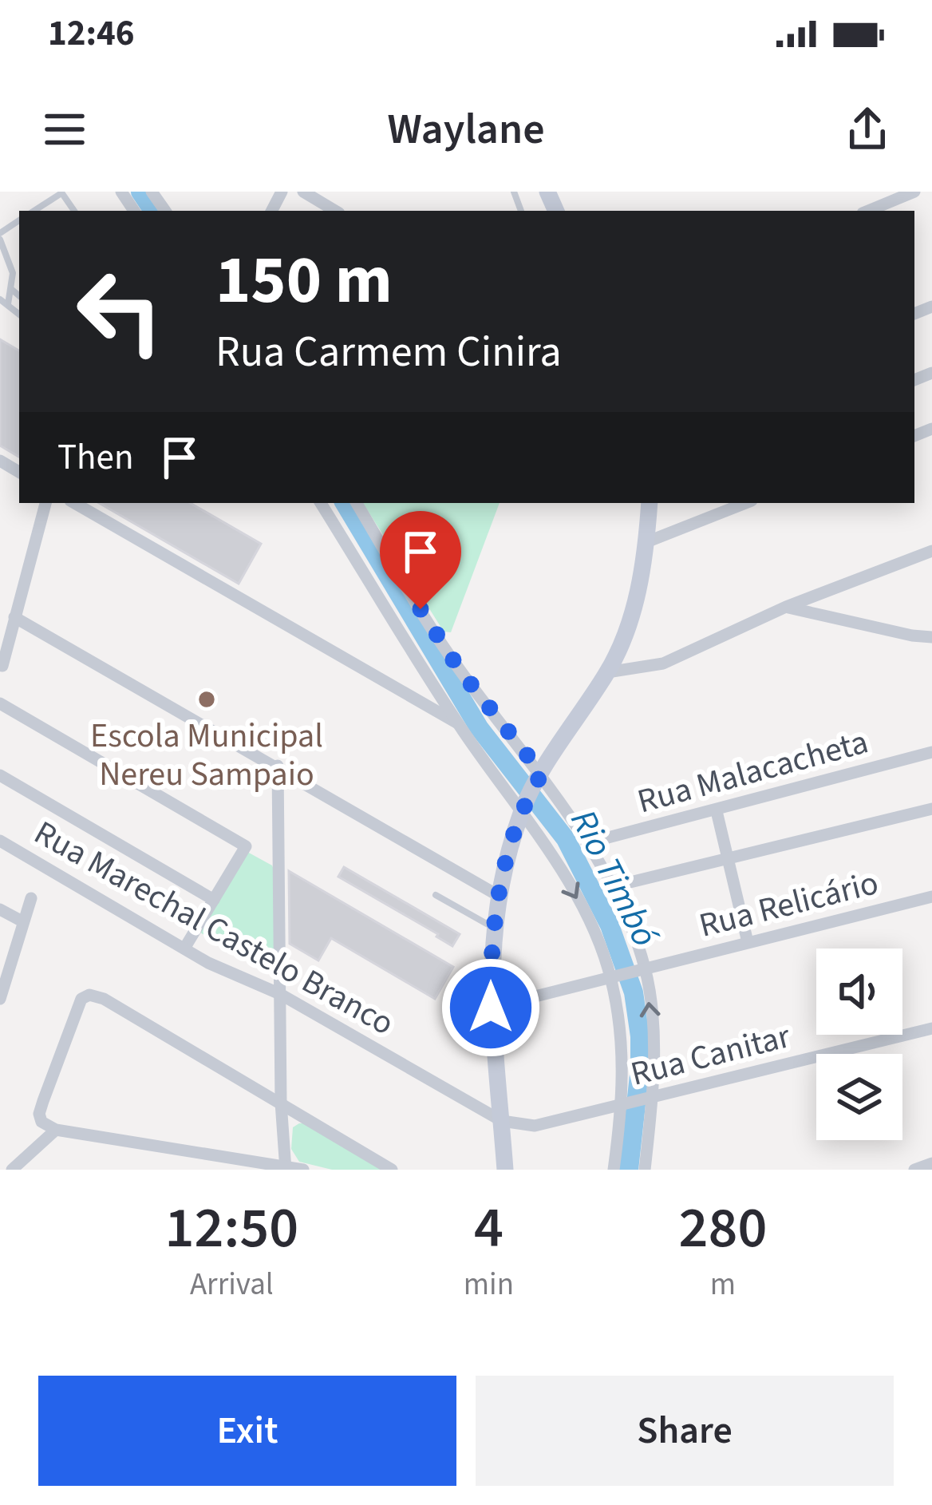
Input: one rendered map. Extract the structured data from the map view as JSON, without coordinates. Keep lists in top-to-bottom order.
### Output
{
  "streets": {
    "street": [
      "Rua Malacacheta",
      "Rua Relicário",
      "Rua Marechal Castelo Branco",
      "Rua Canitar"
    ]
  },
  "crossings": [
    ["Rua Marechal Castelo Branco", "Rua Canitar"]
  ],
  "water": ["Rio Timbó"],
  "places": ["Escola Municipal Nereu Sampaio"],
  "page": {
    "status": "12:46",
    "header": "Waylane",
    "turn": ["150 m", "Rua Carmem Cinira"],
    "then": "Then",
    "eta": [
      "12:50",
      "Arrival",
      "4",
      "min",
      "280",
      "m"
    ],
    "buttons": ["Exit", "Share"]
  }
}
